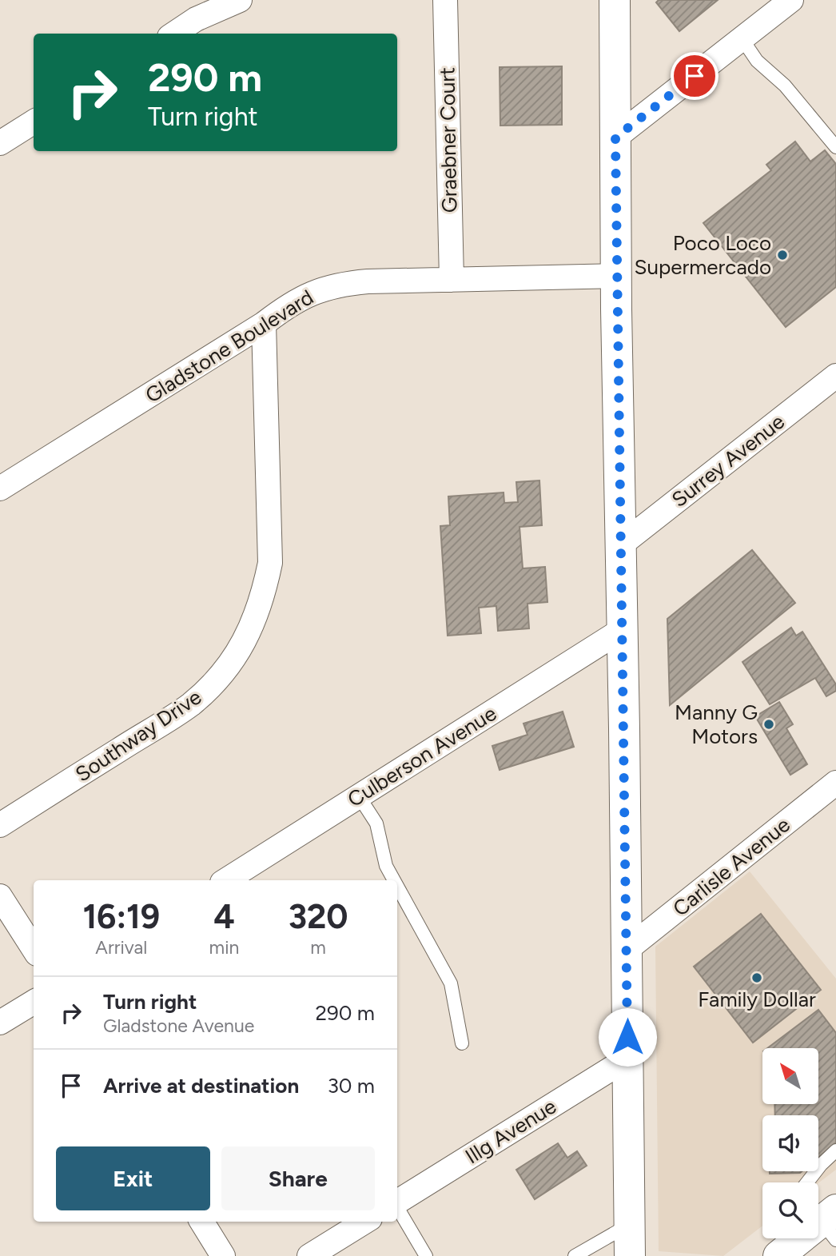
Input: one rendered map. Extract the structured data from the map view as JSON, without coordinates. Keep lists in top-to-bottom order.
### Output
{
  "streets": {
    "street": [
      "Graebner Court",
      "Gladstone Boulevard",
      "Surrey Avenue",
      "Southway Drive",
      "Culberson Avenue",
      "Carlisle Avenue",
      "Illg Avenue"
    ]
  },
  "crossings": [
    ["Graebner Court", "Gladstone Boulevard"],
    ["Gladstone Boulevard", "Southway Drive"]
  ],
  "places": ["Poco Loco Supermercado", "Manny G Motors", "Family Dollar"],
  "north": "top left",
  "page": {
    "turn": ["290 m", "Turn right"],
    "eta": [
      "16:19",
      "Arrival",
      "4",
      "min",
      "320",
      "m"
    ],
    "list": [
      {
        "name": "Turn right",
        "note": "Gladstone Avenue",
        "value": "290 m"
      },
      {
        "name": "Arrive at destination",
        "value": "30 m"
      }
    ],
    "buttons": ["Exit", "Share"]
  }
}
